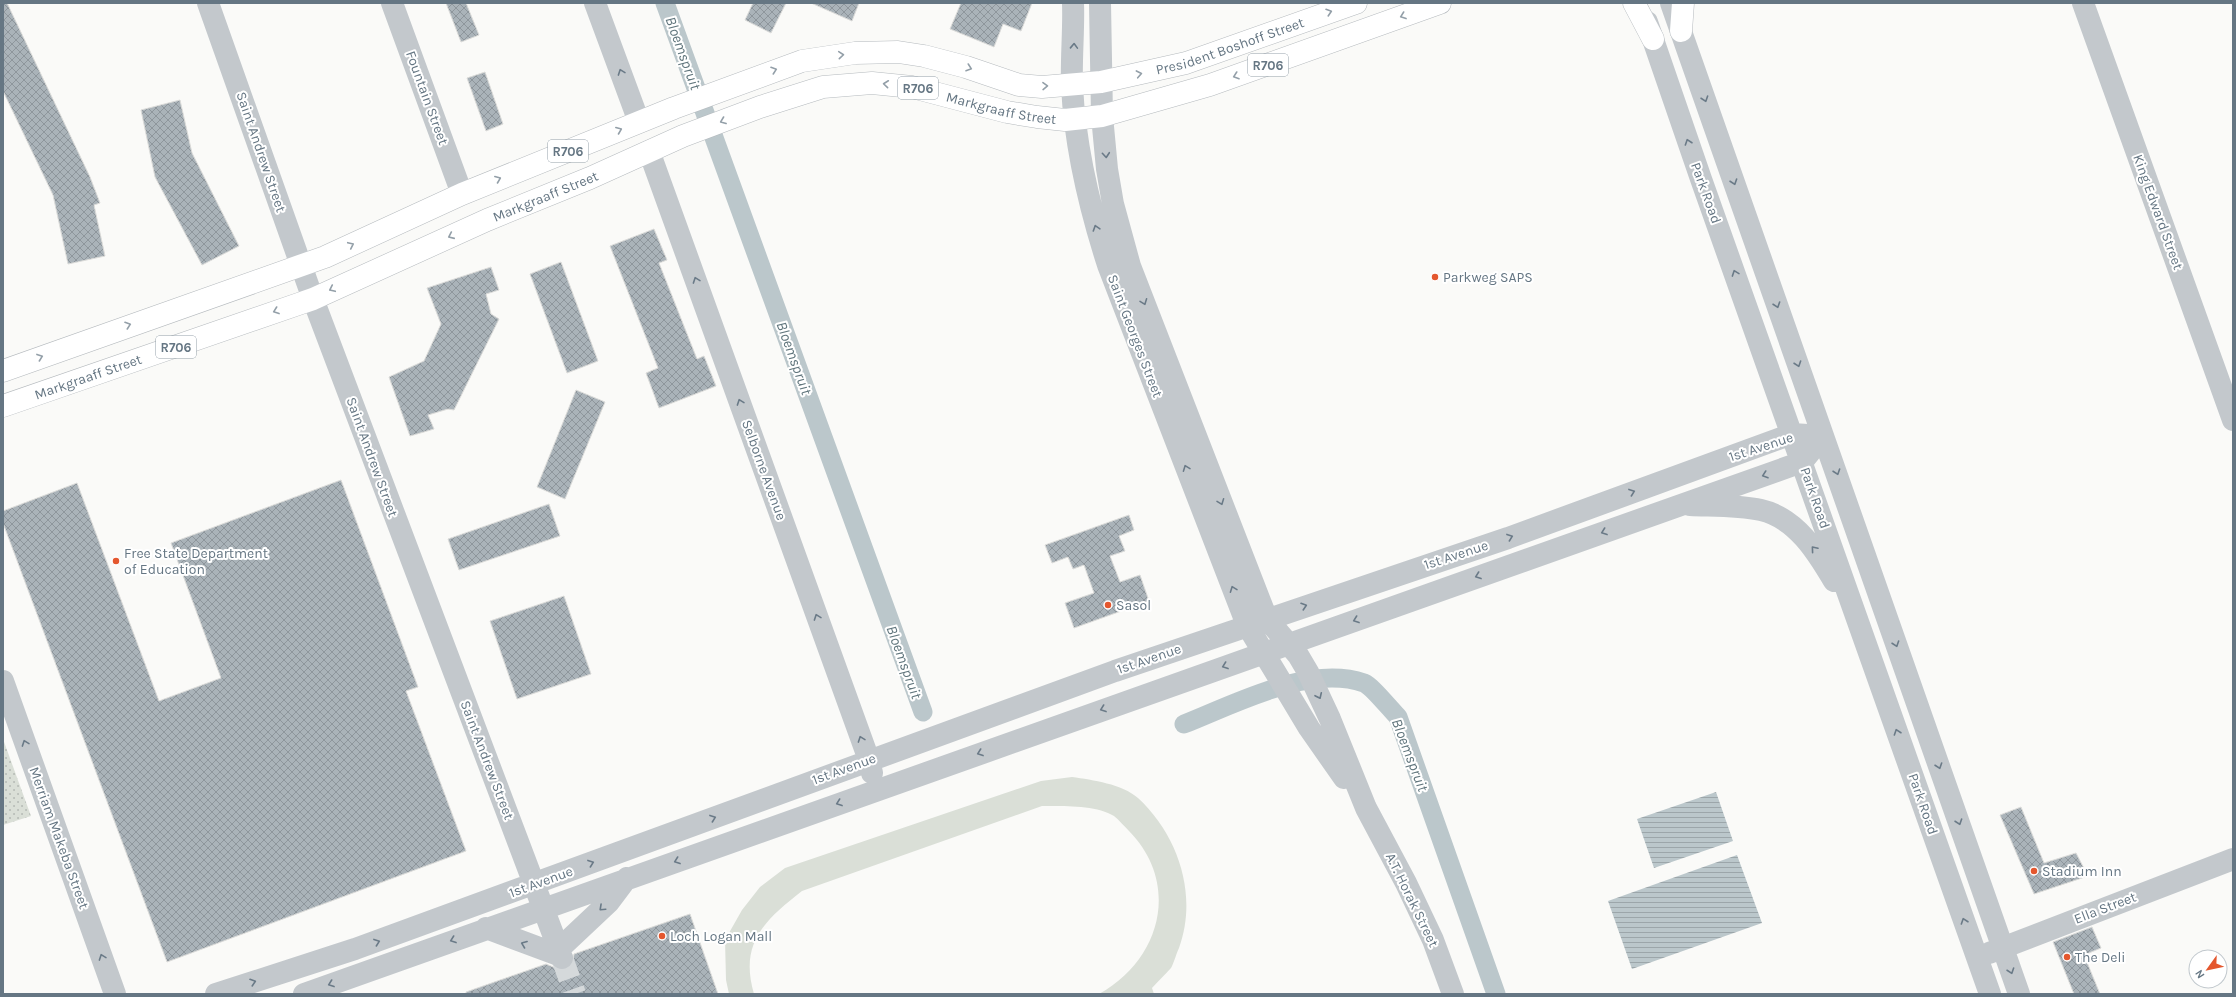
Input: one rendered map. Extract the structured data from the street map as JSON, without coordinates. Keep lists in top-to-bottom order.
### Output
{
  "streets": {
    "main road": ["President Boshoff Street", "R706", "Markgraaff Street"],
    "street": [
      "Fountain Street",
      "Saint Andrew Street",
      "Park Road",
      "King Edward Street",
      "Saint Georges Street",
      "1st Avenue",
      "Selborne Avenue",
      "Merriam Makeba Street",
      "A.T. Horak Street",
      "Ella Street"
    ]
  },
  "crossings": [
    ["President Boshoff Street", "Markgraaff Street"],
    ["President Boshoff Street", "Saint Georges Street"],
    ["Fountain Street", "Markgraaff Street"],
    ["Markgraaff Street", "Saint Andrew Street"],
    ["Markgraaff Street", "Saint Georges Street"],
    ["Markgraaff Street", "Selborne Avenue"],
    ["Saint Andrew Street", "1st Avenue"],
    ["Park Road", "1st Avenue"],
    ["Park Road", "Ella Street"],
    ["Saint Georges Street", "1st Avenue"],
    ["Saint Georges Street", "A.T. Horak Street"],
    ["1st Avenue", "Selborne Avenue"],
    ["1st Avenue", "A.T. Horak Street"]
  ],
  "one_way": ["Selborne Avenue", "Merriam Makeba Street"],
  "water": ["Bloemspruit"],
  "places": [
    "Parkweg SAPS",
    "Free State Department of Education",
    "Sasol",
    "Stadium Inn",
    "Loch Logan Mall",
    "The Deli"
  ],
  "north": "bottom left"
}
